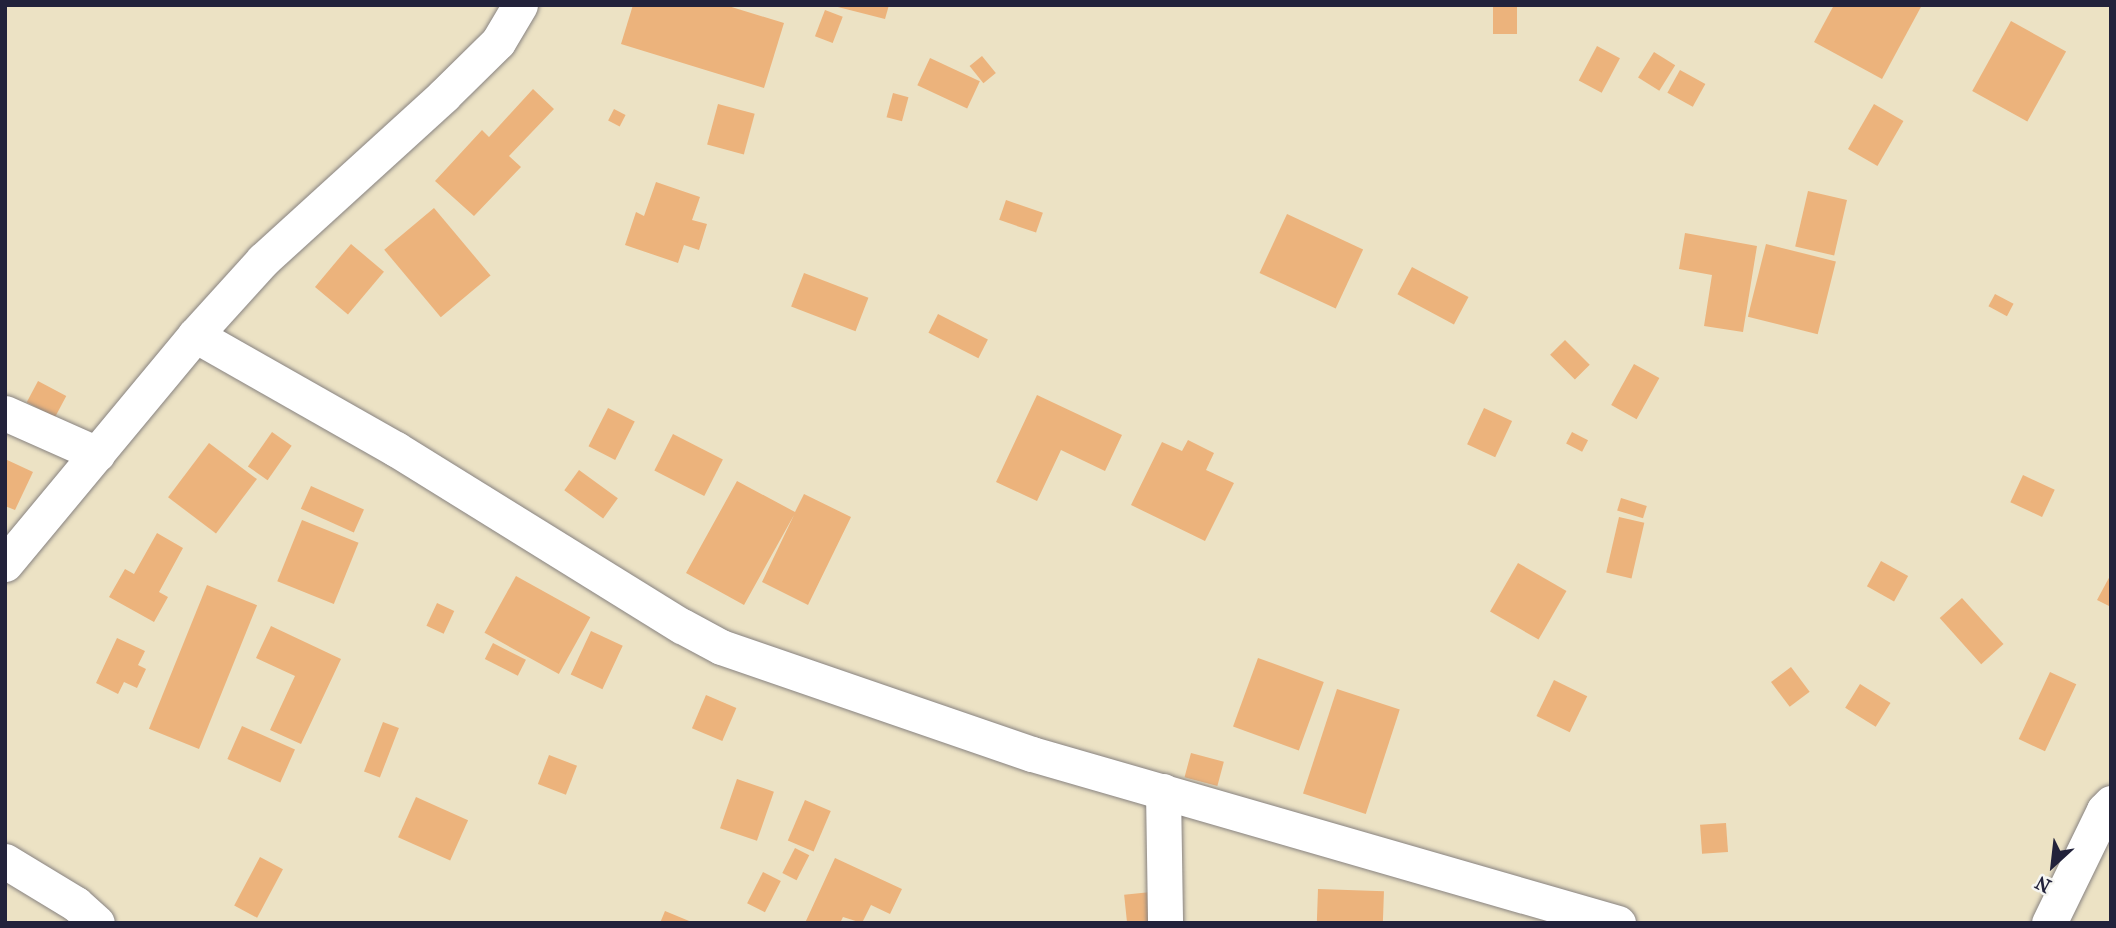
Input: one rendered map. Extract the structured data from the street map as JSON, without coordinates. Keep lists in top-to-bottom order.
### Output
{
  "north": "bottom left"
}
